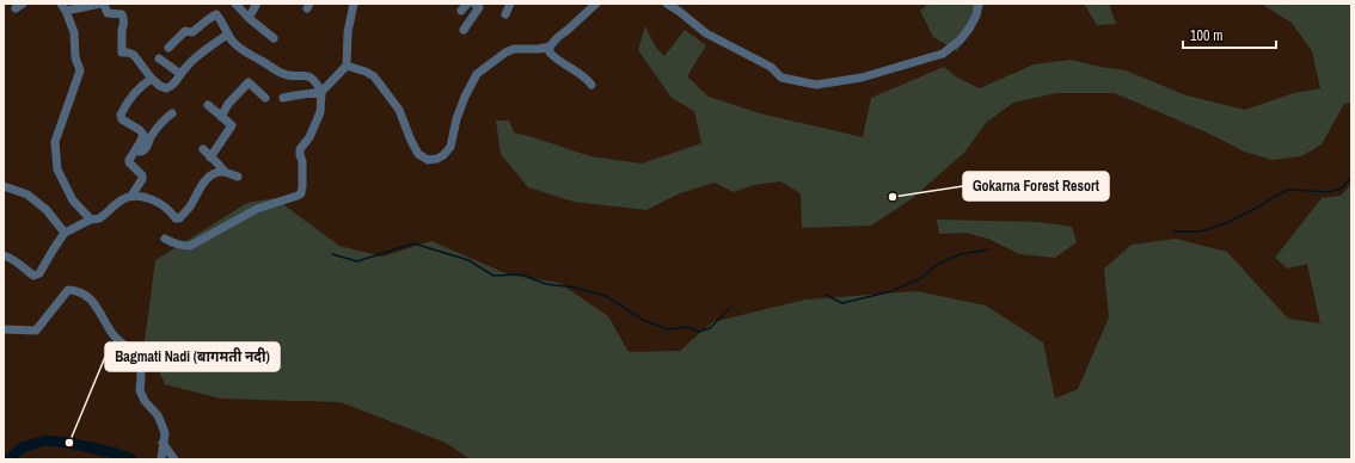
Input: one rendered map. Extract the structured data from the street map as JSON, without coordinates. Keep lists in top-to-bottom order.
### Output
{
  "places": ["Gokarna Forest Resort", "Bagmati Nadi (बागमती नदी)"],
  "scale_bar": "100 m"
}
